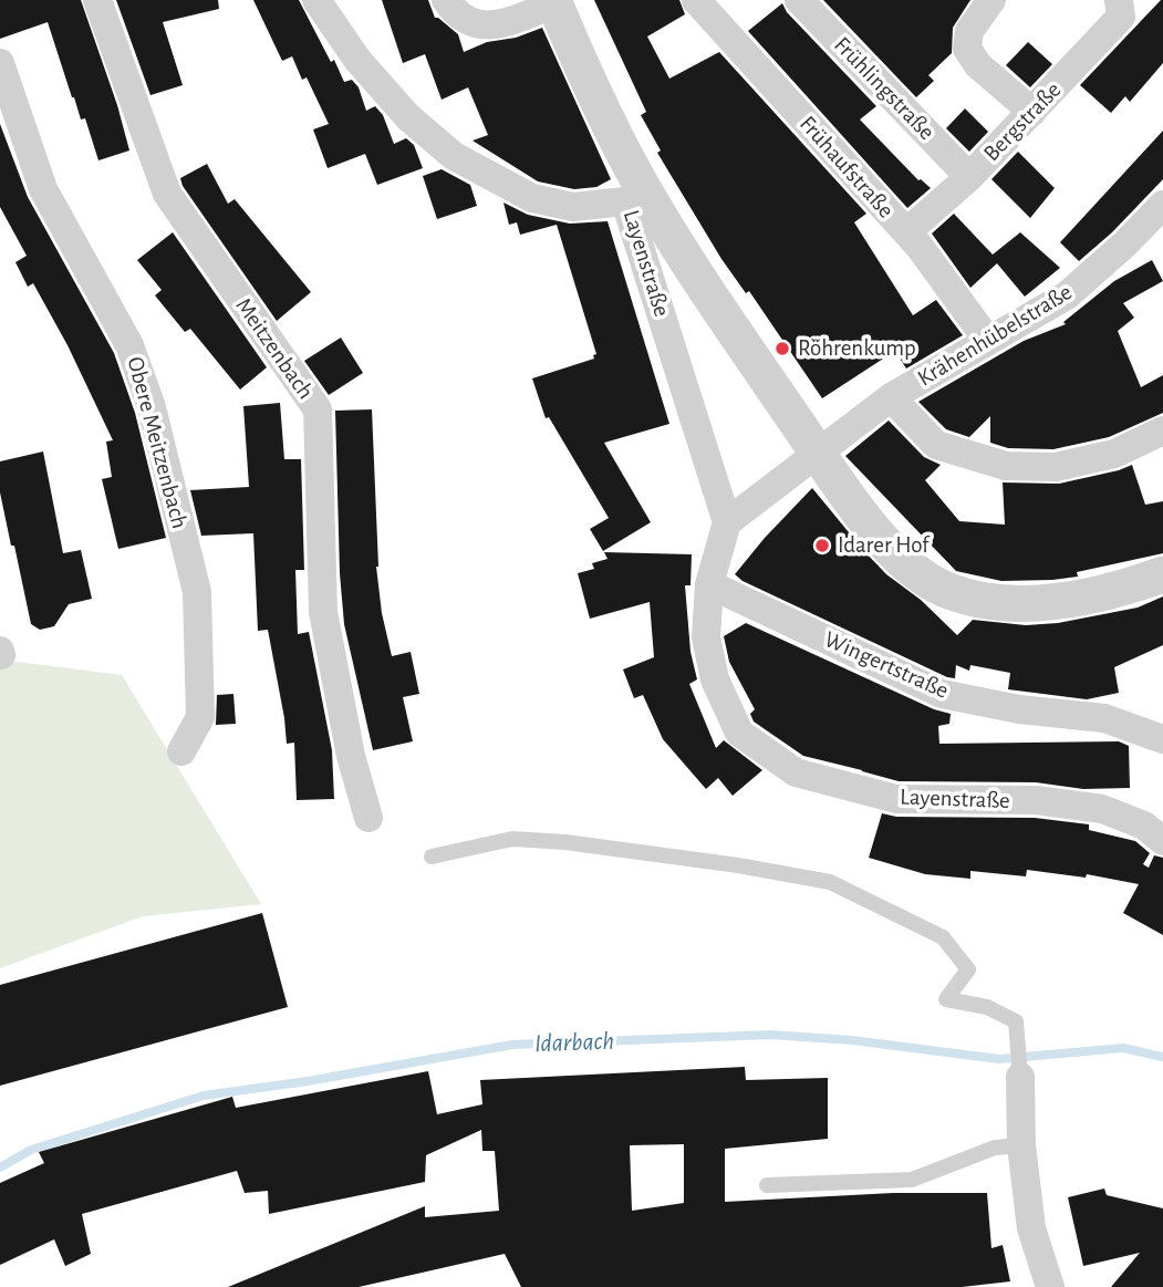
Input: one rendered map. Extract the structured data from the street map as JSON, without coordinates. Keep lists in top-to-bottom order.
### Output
{
  "streets": {
    "street": [
      "Frühlingstraße",
      "Bergstraße",
      "Frühaufstraße",
      "Layenstraße",
      "Krähenhübelstraße",
      "Meitzenbach",
      "Obere Meitzenbach",
      "Wingertstraße"
    ]
  },
  "crossings": [
    ["Frühlingstraße", "Bergstraße"],
    ["Bergstraße", "Frühaufstraße"],
    ["Frühaufstraße", "Krähenhübelstraße"],
    ["Layenstraße", "Krähenhübelstraße"],
    ["Layenstraße", "Wingertstraße"]
  ],
  "water": ["Idarbach"],
  "places": ["Röhrenkump", "Idarer Hof"]
}
